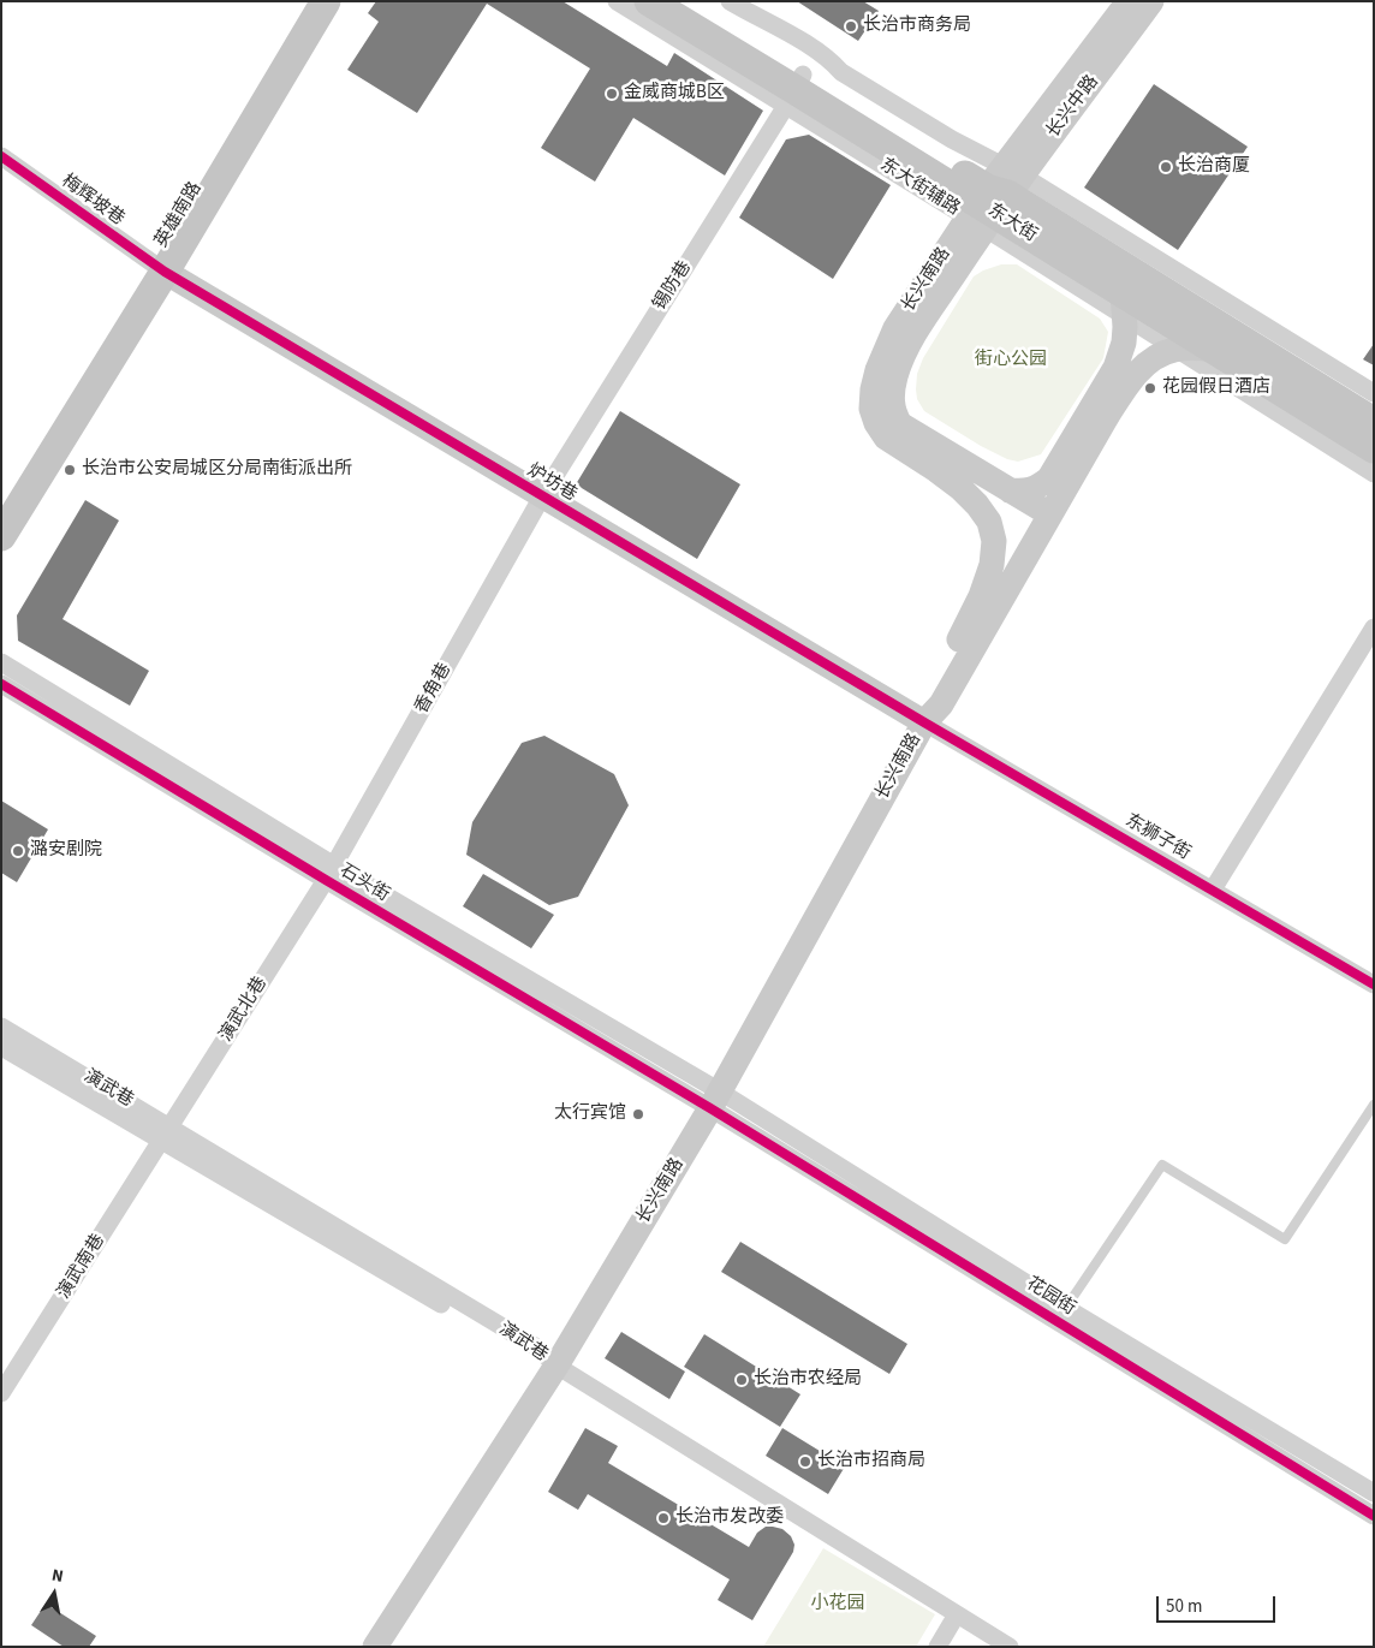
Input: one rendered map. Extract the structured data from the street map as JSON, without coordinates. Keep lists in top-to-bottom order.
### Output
{
  "streets": {
    "main road": [
      "长兴中路",
      "英雄南路",
      "东大街",
      "长兴南路",
      "炉坊巷"
    ],
    "street": [
      "梅辉坡巷",
      "锡防巷",
      "香角巷",
      "东狮子街",
      "石头街",
      "演武北巷",
      "演武巷",
      "演武南巷",
      "花园街"
    ]
  },
  "crossings": [
    ["长兴中路", "东大街"],
    ["长兴中路", "长兴南路"],
    ["梅辉坡巷", "英雄南路"],
    ["梅辉坡巷", "炉坊巷"],
    ["英雄南路", "炉坊巷"],
    ["东大街", "长兴南路"],
    ["东大街", "锡防巷"],
    ["长兴南路", "炉坊巷"],
    ["长兴南路", "东狮子街"],
    ["长兴南路", "石头街"],
    ["长兴南路", "演武巷"],
    ["长兴南路", "花园街"],
    ["锡防巷", "炉坊巷"],
    ["锡防巷", "香角巷"],
    ["炉坊巷", "香角巷"],
    ["炉坊巷", "东狮子街"],
    ["香角巷", "石头街"],
    ["香角巷", "演武北巷"],
    ["石头街", "演武北巷"],
    ["石头街", "花园街"],
    ["演武北巷", "演武巷"],
    ["演武北巷", "演武南巷"],
    ["演武巷", "演武南巷"]
  ],
  "parks": ["街心公园", "小花园"],
  "places": [
    "长治市商务局",
    "金威商城B区",
    "长治商厦",
    "花园假日酒店",
    "长治市公安局城区分局南街派出所",
    "潞安剧院",
    "太行宾馆",
    "长治市农经局",
    "长治市招商局",
    "长治市发改委"
  ],
  "scale_bar": "50 m",
  "north": "top"
}
